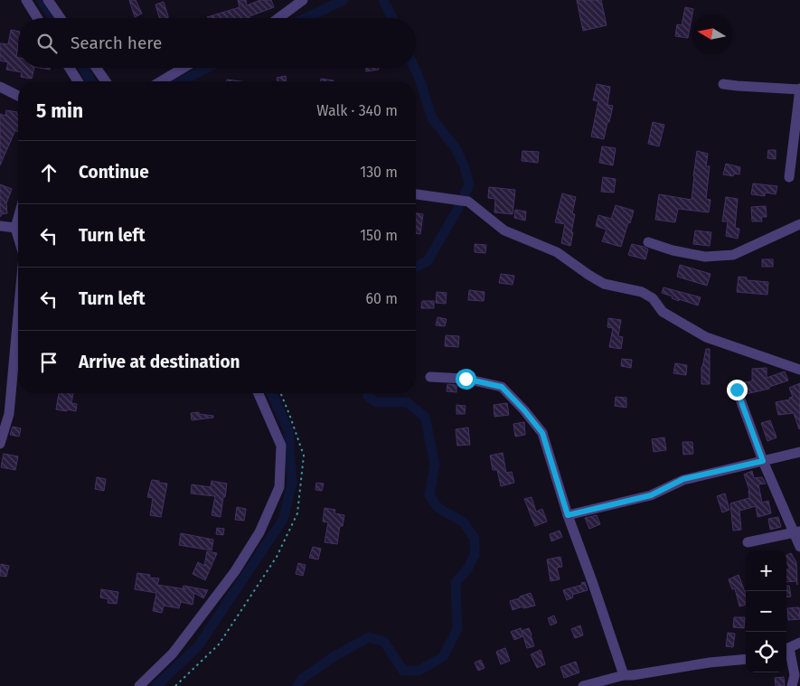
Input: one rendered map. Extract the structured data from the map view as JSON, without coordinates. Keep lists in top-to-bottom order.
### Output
{
  "north": "left",
  "page": {
    "search": "Search here",
    "heading": ["5 min", "Walk · 340 m"],
    "list": [
      ["Continue", "130 m"],
      ["Turn left", "150 m"],
      ["Turn left", "60 m"],
      "Arrive at destination"
    ],
    "map_buttons": ["+", "−"]
  }
}
